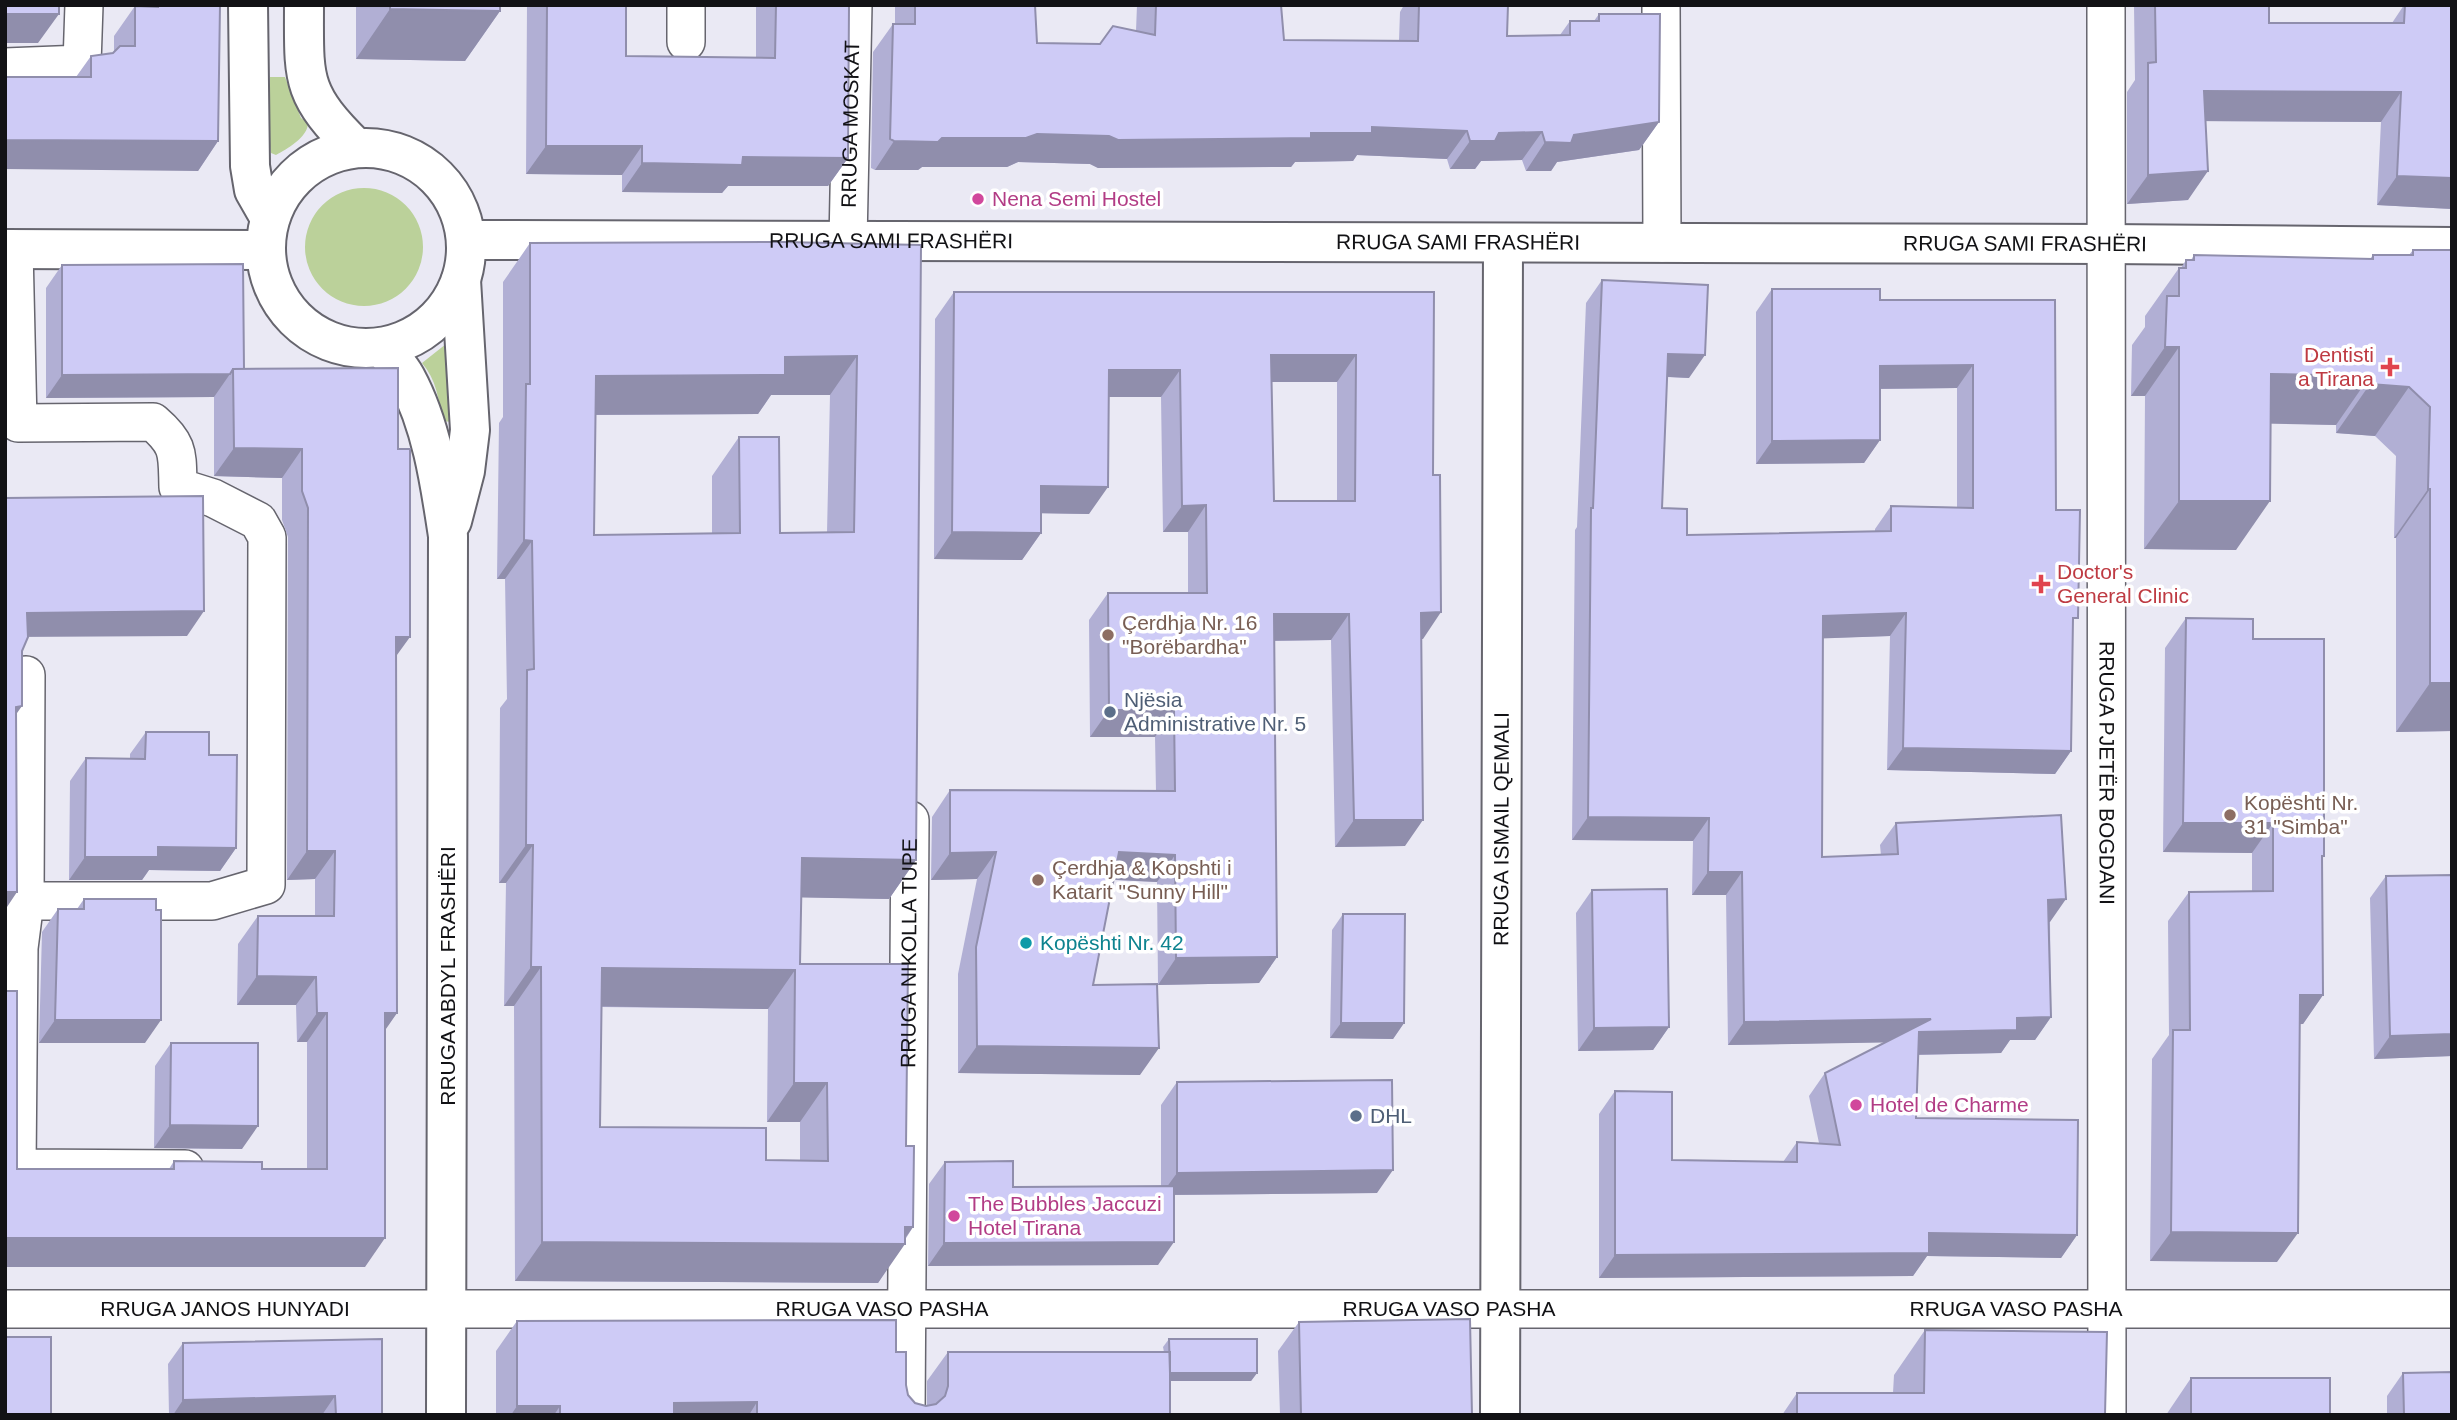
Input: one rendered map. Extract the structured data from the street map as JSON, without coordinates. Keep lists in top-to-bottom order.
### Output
{
  "streets": {
    "main road": ["RRUGA SAMI FRASHËRI", "RRUGA ISMAIL QEMALI", "RRUGA ABDYL FRASHËRI"],
    "street": [
      "RRUGA MOSKAT",
      "RRUGA PJETËR BOGDANI",
      "RRUGA NIKOLLA TUPE",
      "RRUGA JANOS HUNYADI",
      "RRUGA VASO PASHA"
    ]
  },
  "crossings": [
    ["RRUGA MOSKAT", "RRUGA SAMI FRASHËRI"],
    ["RRUGA SAMI FRASHËRI", "RRUGA PJETËR BOGDANI"],
    ["RRUGA SAMI FRASHËRI", "RRUGA ISMAIL QEMALI"],
    ["RRUGA SAMI FRASHËRI", "RRUGA ABDYL FRASHËRI"],
    ["RRUGA PJETËR BOGDANI", "RRUGA VASO PASHA"],
    ["RRUGA ISMAIL QEMALI", "RRUGA VASO PASHA"],
    ["RRUGA NIKOLLA TUPE", "RRUGA VASO PASHA"],
    ["RRUGA ABDYL FRASHËRI", "RRUGA JANOS HUNYADI"],
    ["RRUGA ABDYL FRASHËRI", "RRUGA VASO PASHA"],
    ["RRUGA JANOS HUNYADI", "RRUGA VASO PASHA"]
  ],
  "places": {
    "other": [
      "Nena Semi Hostel",
      "Çerdhja Nr. 16 \"Borëbardha\"",
      "Njësia Administrative Nr. 5",
      "Kopështi Nr. 31 \"Simba\"",
      "Çerdhja & Kopshti i Katarit \"Sunny Hill\"",
      "Kopështi Nr. 42",
      "Hotel de Charme",
      "DHL",
      "The Bubbles Jaccuzi Hotel Tirana"
    ],
    "health": ["Dentisti a Tirana", "Doctor's General Clinic"]
  }
}
